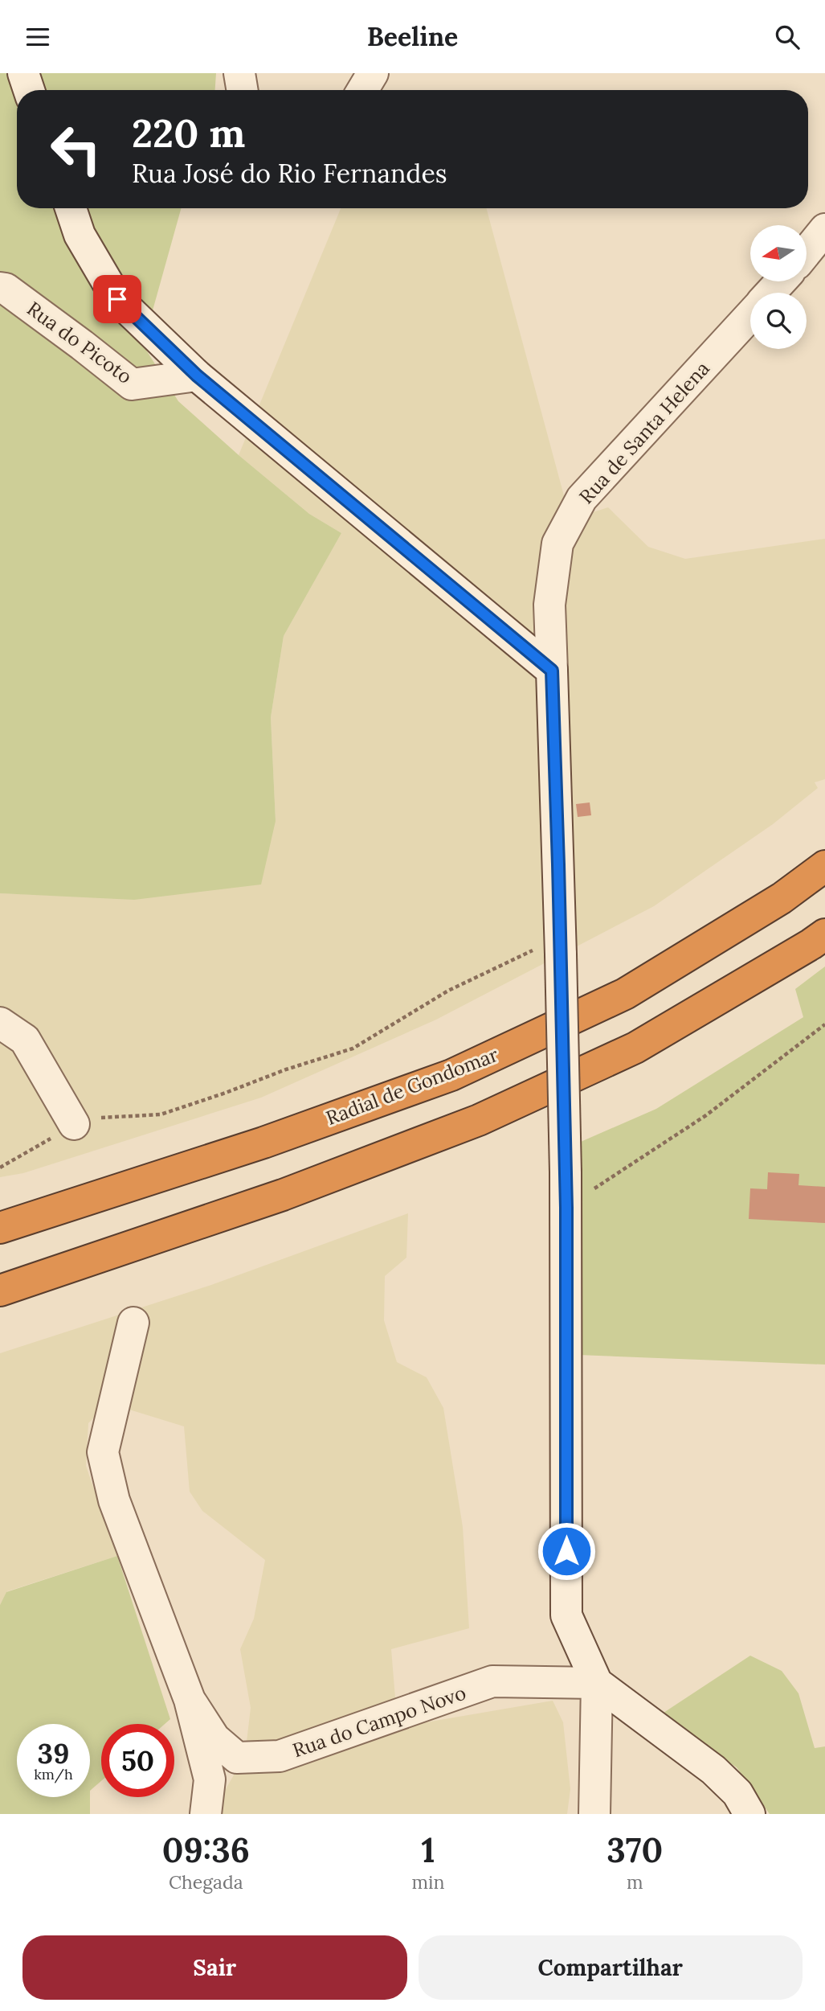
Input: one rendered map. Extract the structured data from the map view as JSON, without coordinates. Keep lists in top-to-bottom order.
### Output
{
  "streets": {
    "highway": ["Radial de Gondomar"],
    "street": ["Rua do Picoto", "Rua de Santa Helena", "Rua do Campo Novo"]
  },
  "crossings": [
    ["Rua de Santa Helena", "Rua do Campo Novo"]
  ],
  "north": "left",
  "page": {
    "header": "Beeline",
    "turn": ["220 m", "Rua José do Rio Fernandes"],
    "speed": "39 km/h",
    "limit": "50",
    "eta": [
      "09:36",
      "Chegada",
      "1",
      "min",
      "370",
      "m"
    ],
    "buttons": ["Sair", "Compartilhar"]
  }
}
